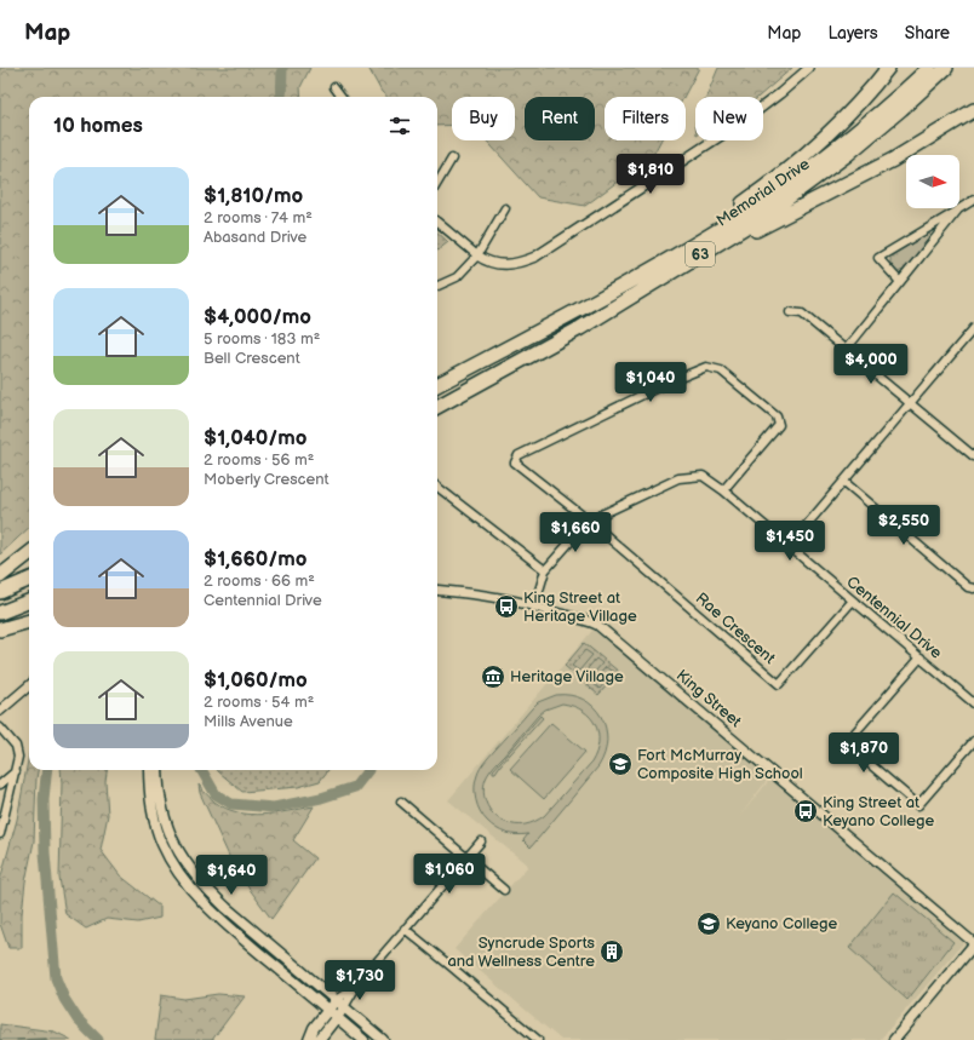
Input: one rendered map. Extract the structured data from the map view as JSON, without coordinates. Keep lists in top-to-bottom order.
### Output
{
  "streets": {
    "highway": ["Memorial Drive", "63"],
    "street": ["Centennial Drive", "Rae Crescent", "King Street"]
  },
  "crossings": [
    ["Centennial Drive", "Rae Crescent"],
    ["Centennial Drive", "King Street"]
  ],
  "places": {
    "bus stop": ["King Street at Heritage Village", "King Street at Keyano College"],
    "museum": ["Heritage Village"],
    "school or university": ["Fort McMurray Composite High School", "Keyano College"],
    "building": ["Syncrude Sports and Wellness Centre"]
  },
  "north": "right",
  "page": {
    "header": "Map",
    "nav": ["Map", "Layers", "Share"],
    "chip": [
      "Buy",
      "Rent",
      "Filters",
      "New"
    ],
    "heading": "10 homes",
    "price": [
      "$1,810",
      "$4,000",
      "$1,040",
      "$2,550",
      "$1,660",
      "$1,450",
      "$1,870",
      "$1,060",
      "$1,640",
      "$1,730"
    ],
    "list": [
      {
        "name": "$1,810/mo",
        "note": "2 rooms · 74 m² · Abasand Drive"
      },
      {
        "name": "$4,000/mo",
        "note": "5 rooms · 183 m² · Bell Crescent"
      },
      {
        "name": "$1,040/mo",
        "note": "2 rooms · 56 m² · Moberly Crescent"
      },
      {
        "name": "$1,660/mo",
        "note": "2 rooms · 66 m² · Centennial Drive"
      },
      {
        "name": "$1,060/mo",
        "note": "2 rooms · 54 m² · Mills Avenue"
      }
    ]
  }
}
